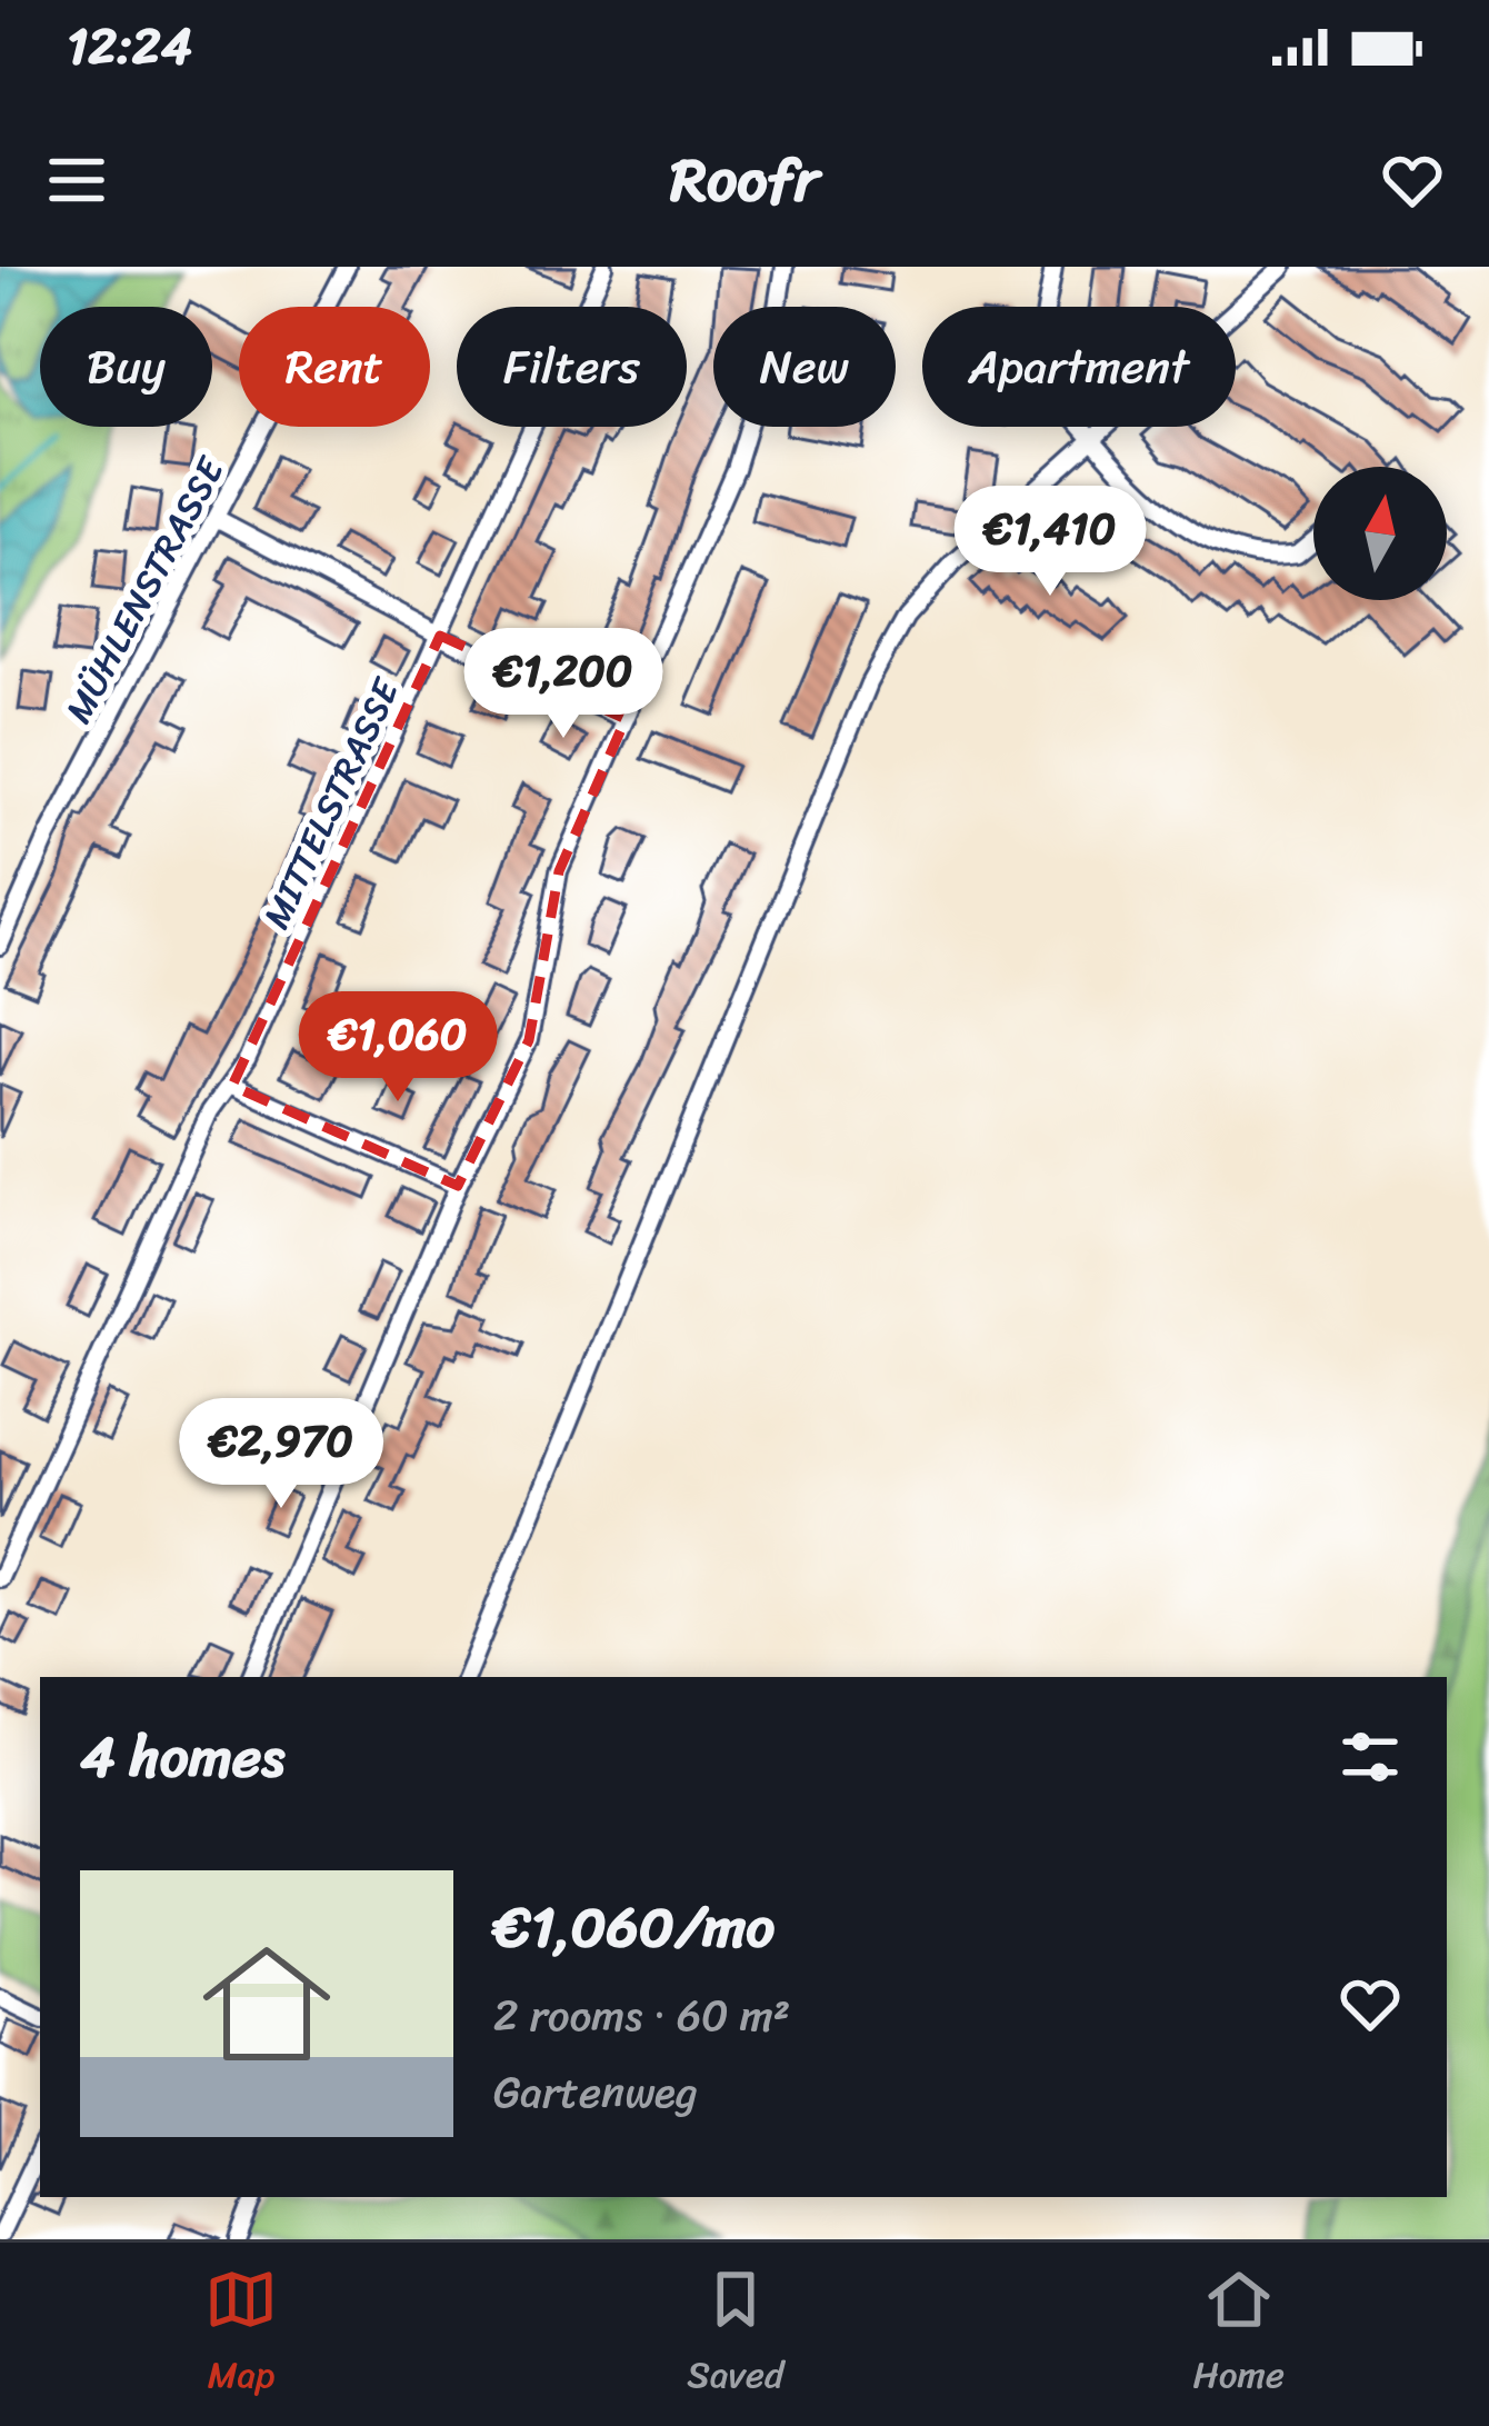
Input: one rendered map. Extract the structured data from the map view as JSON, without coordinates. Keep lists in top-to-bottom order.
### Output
{
  "streets": {
    "street": ["MÜHLENSTRASSE", "MITTELSTRASSE"]
  },
  "north": "top",
  "page": {
    "status": "12:24",
    "header": "Roofr",
    "chip": [
      "Buy",
      "Rent",
      "Filters",
      "New",
      "Apartment"
    ],
    "price": [
      "€1,410",
      "€1,200",
      "€1,060",
      "€2,970"
    ],
    "heading": "4 homes",
    "list": [
      {
        "name": "€1,060/mo",
        "note": "2 rooms · 60 m² · Gartenweg"
      }
    ],
    "tabs": ["Map", "Saved", "Home"]
  }
}
